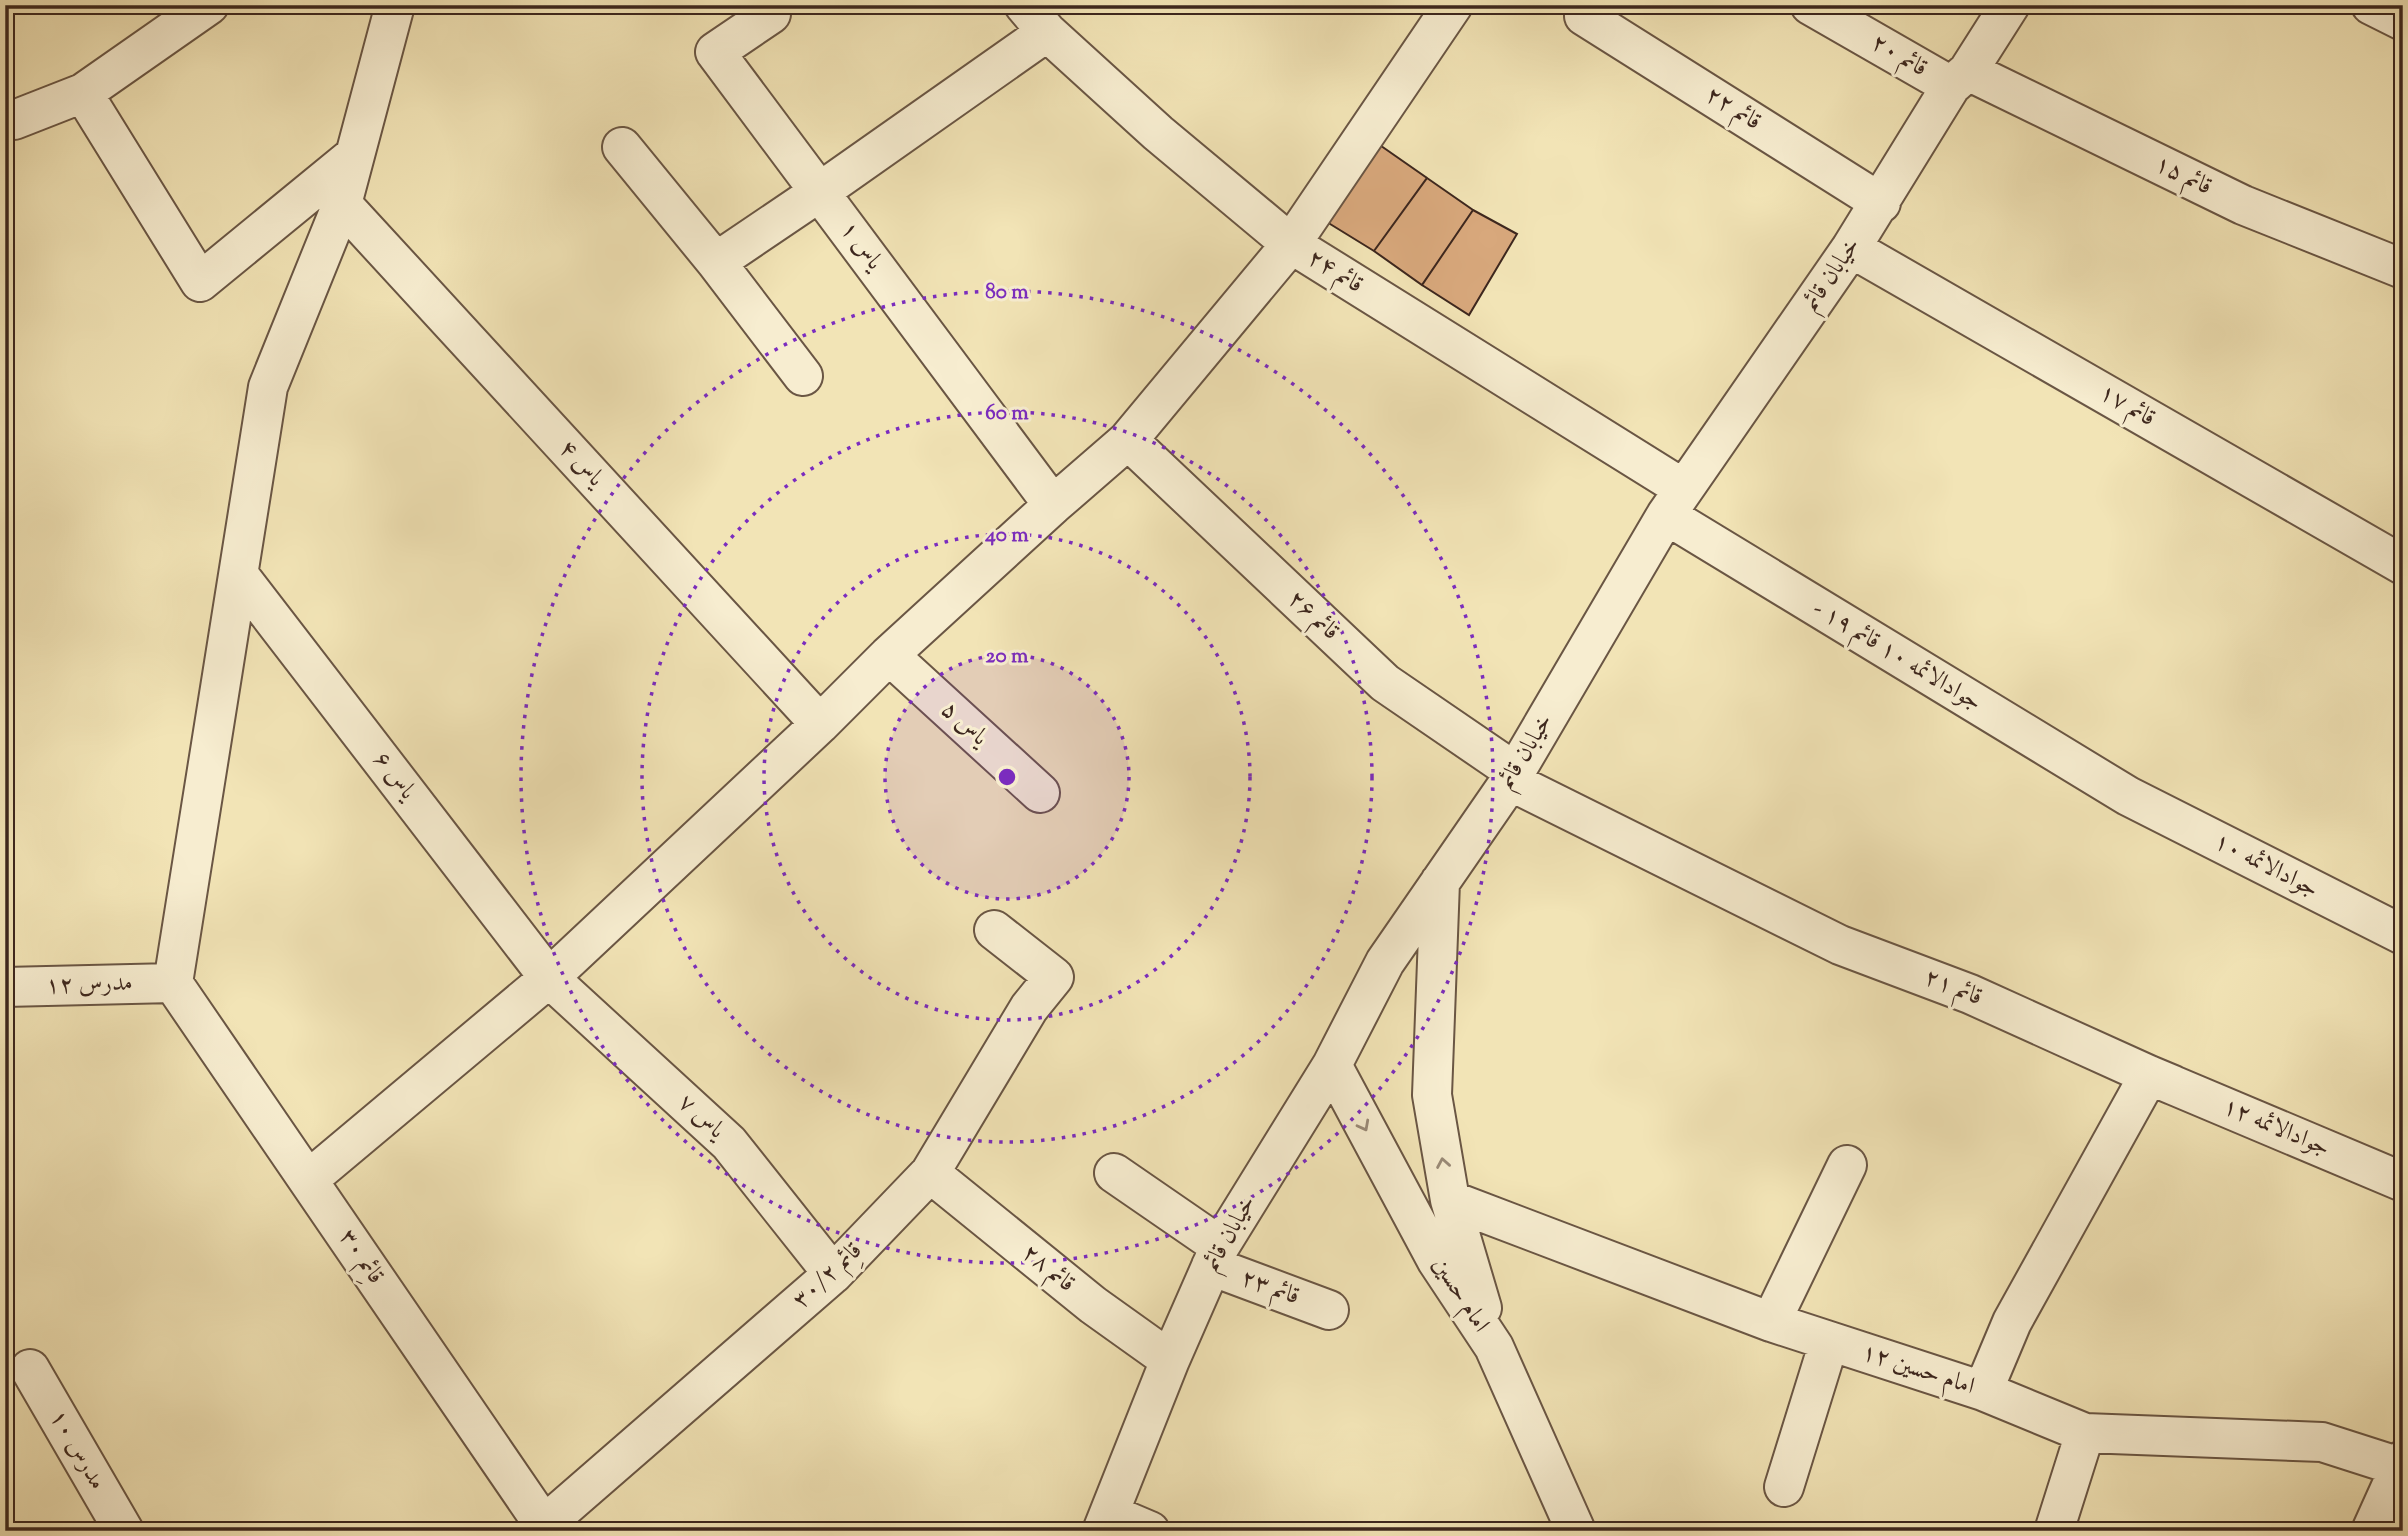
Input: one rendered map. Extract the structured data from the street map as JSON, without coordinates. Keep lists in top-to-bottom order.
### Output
{
  "streets": {
    "street": [
      "قائم ۲۰",
      "قائم ۲۲",
      "قائم ۱۵",
      "یاس ۱",
      "قائم ۲۴",
      "خیابان قائم",
      "قائم ۱۷",
      "یاس ۴",
      "قائم ۲۶",
      "- جوادالائمه ۱۰ قائم ۱۹",
      "یاس ۵",
      "یاس ۶",
      "جوادالائمه ۱۰",
      "مدرس ۱۲",
      "قائم ۲۱",
      "یاس ۷",
      "قاِئم ۳۰",
      "قائم ۲۸",
      "قاِئم ۳۰/۲",
      "قائم ۲۳",
      "امام حسین",
      "امام حسین ۱۲",
      "مدرس ۱۰"
    ]
  },
  "crossings": [
    ["قائم ۲۰", "قائم ۱۵"],
    ["قائم ۲۰", "خیابان قائم"],
    ["قائم ۲۲", "خیابان قائم"],
    ["قائم ۱۵", "خیابان قائم"],
    ["قائم ۲۴", "خیابان قائم"],
    ["قائم ۲۴", "- جوادالائمه ۱۰ قائم ۱۹"],
    ["خیابان قائم", "قائم ۱۷"],
    ["خیابان قائم", "قائم ۲۶"],
    ["خیابان قائم", "- جوادالائمه ۱۰ قائم ۱۹"],
    ["خیابان قائم", "قائم ۲۱"],
    ["خیابان قائم", "قائم ۲۸"],
    ["خیابان قائم", "قائم ۲۳"],
    ["خیابان قائم", "امام حسین"],
    ["قائم ۲۶", "قائم ۲۱"],
    ["- جوادالائمه ۱۰ قائم ۱۹", "جوادالائمه ۱۰"],
    ["یاس ۶", "یاس ۷"],
    ["مدرس ۱۲", "قاِئم ۳۰"],
    ["یاس ۷", "قاِئم ۳۰/۲"],
    ["قاِئم ۳۰", "قاِئم ۳۰/۲"],
    ["قائم ۲۸", "قاِئم ۳۰/۲"]
  ],
  "rings": [
    "80 m",
    "60 m",
    "40 m",
    "20 m"
  ]
}
